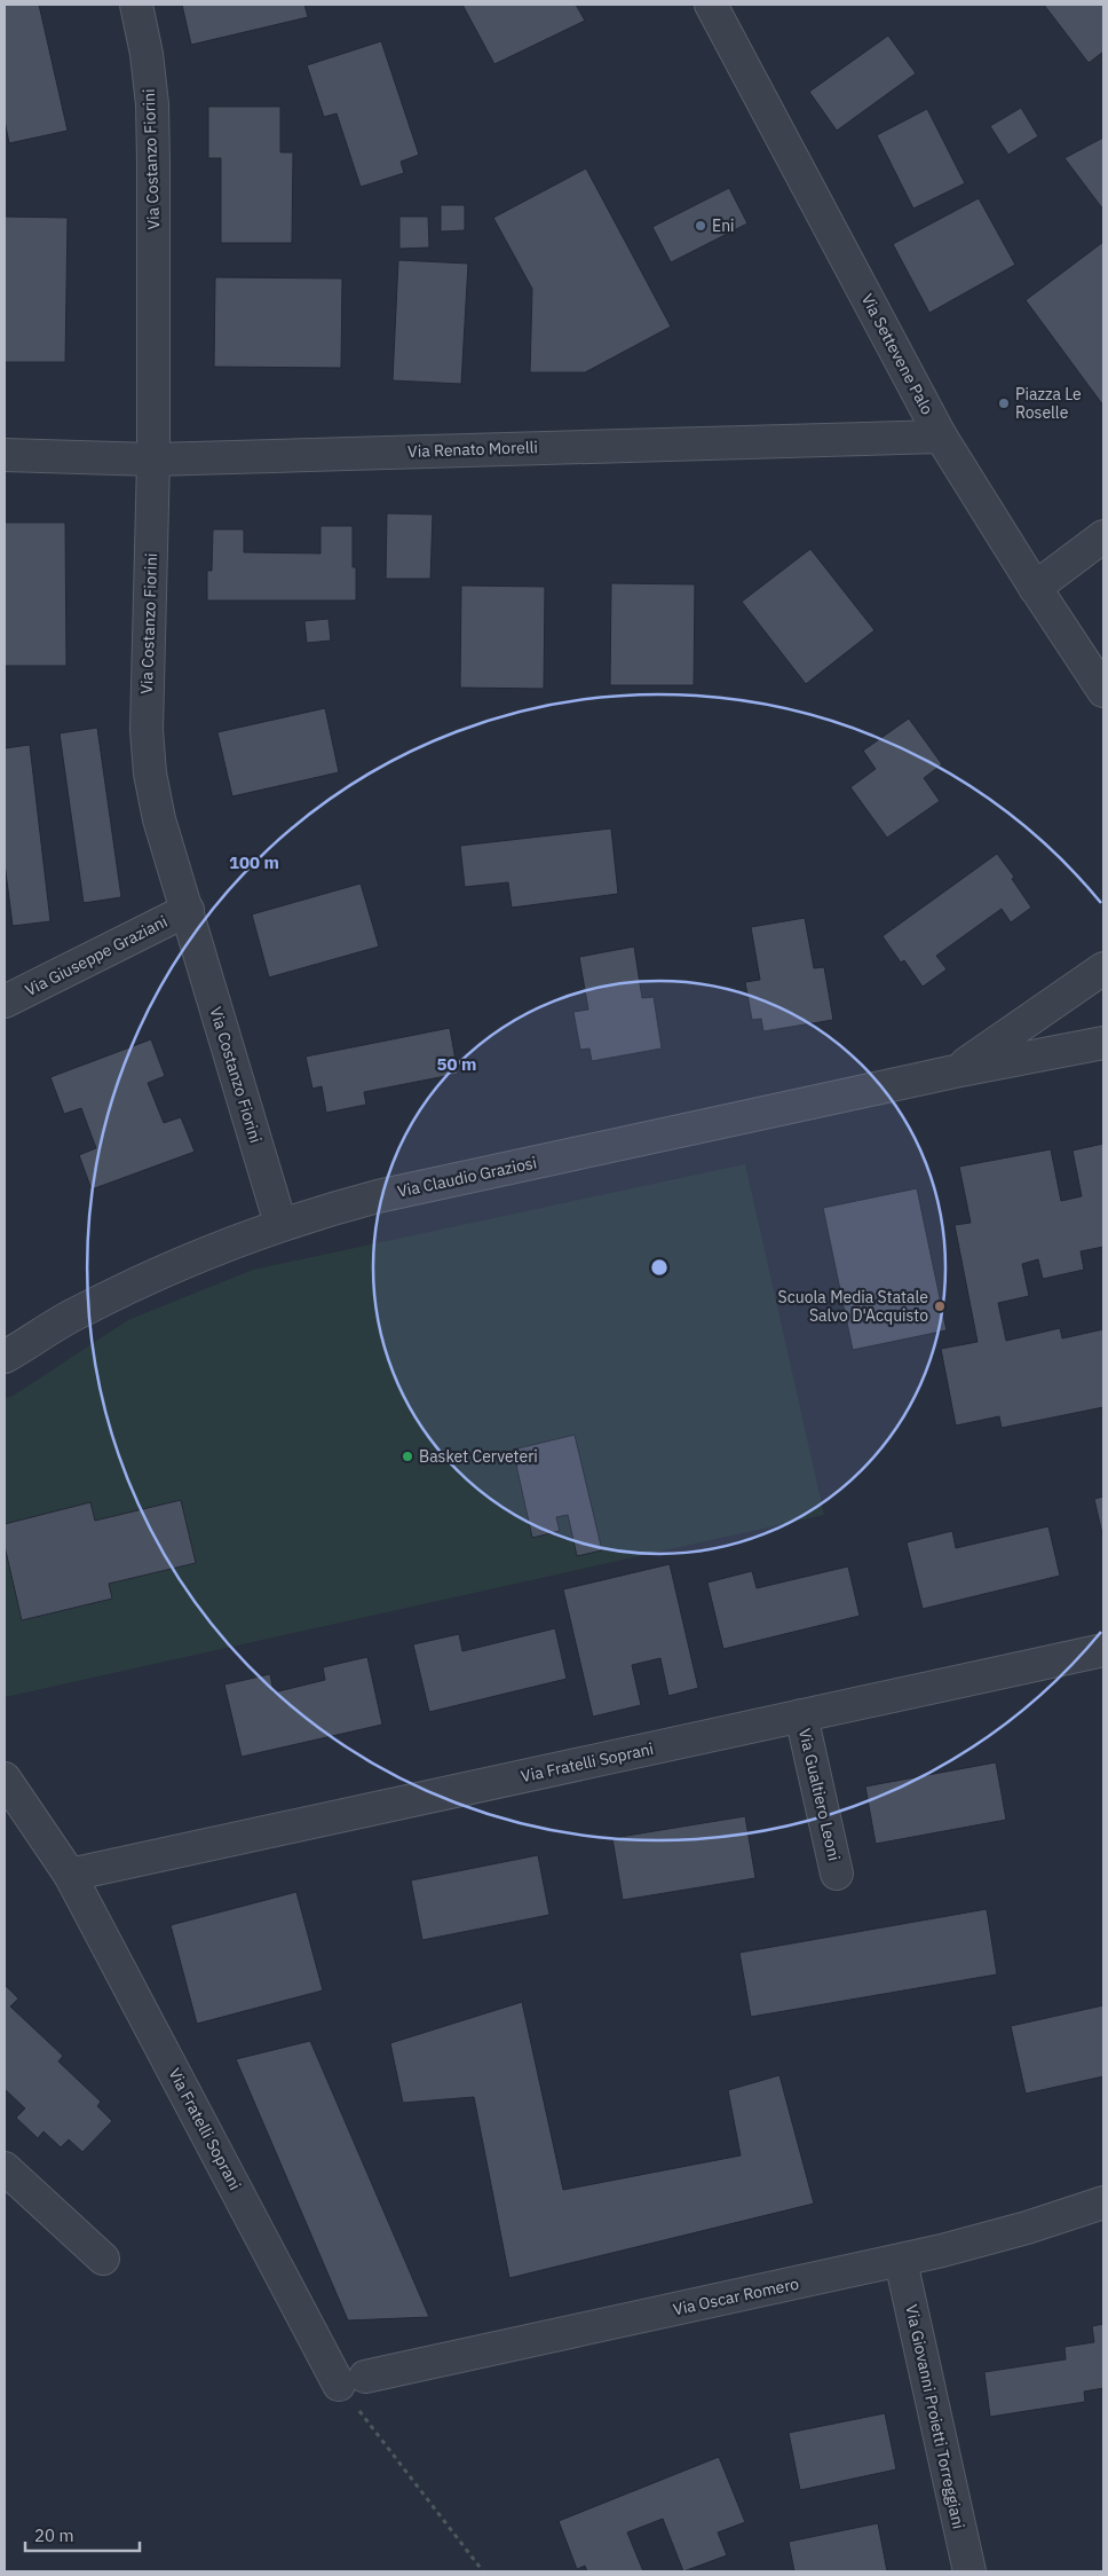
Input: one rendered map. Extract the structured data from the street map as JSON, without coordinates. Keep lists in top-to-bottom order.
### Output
{
  "streets": {
    "street": [
      "Via Costanzo Fiorini",
      "Via Settevene Palo",
      "Via Renato Morelli",
      "Via Giuseppe Graziani",
      "Via Claudio Graziosi",
      "Via Fratelli Soprani",
      "Via Gualtiero Leoni",
      "Via Oscar Romero",
      "Via Giovanni Proietti Torreggiani"
    ]
  },
  "crossings": [
    ["Via Costanzo Fiorini", "Via Renato Morelli"],
    ["Via Costanzo Fiorini", "Via Giuseppe Graziani"],
    ["Via Costanzo Fiorini", "Via Claudio Graziosi"],
    ["Via Settevene Palo", "Via Renato Morelli"],
    ["Via Fratelli Soprani", "Via Gualtiero Leoni"],
    ["Via Fratelli Soprani", "Via Oscar Romero"],
    ["Via Oscar Romero", "Via Giovanni Proietti Torreggiani"]
  ],
  "places": [
    "Eni",
    "Piazza Le Roselle",
    "Scuola Media Statale Salvo D'Acquisto",
    "Basket Cerveteri"
  ],
  "scale_bar": "20 m",
  "rings": ["100 m", "50 m"]
}
